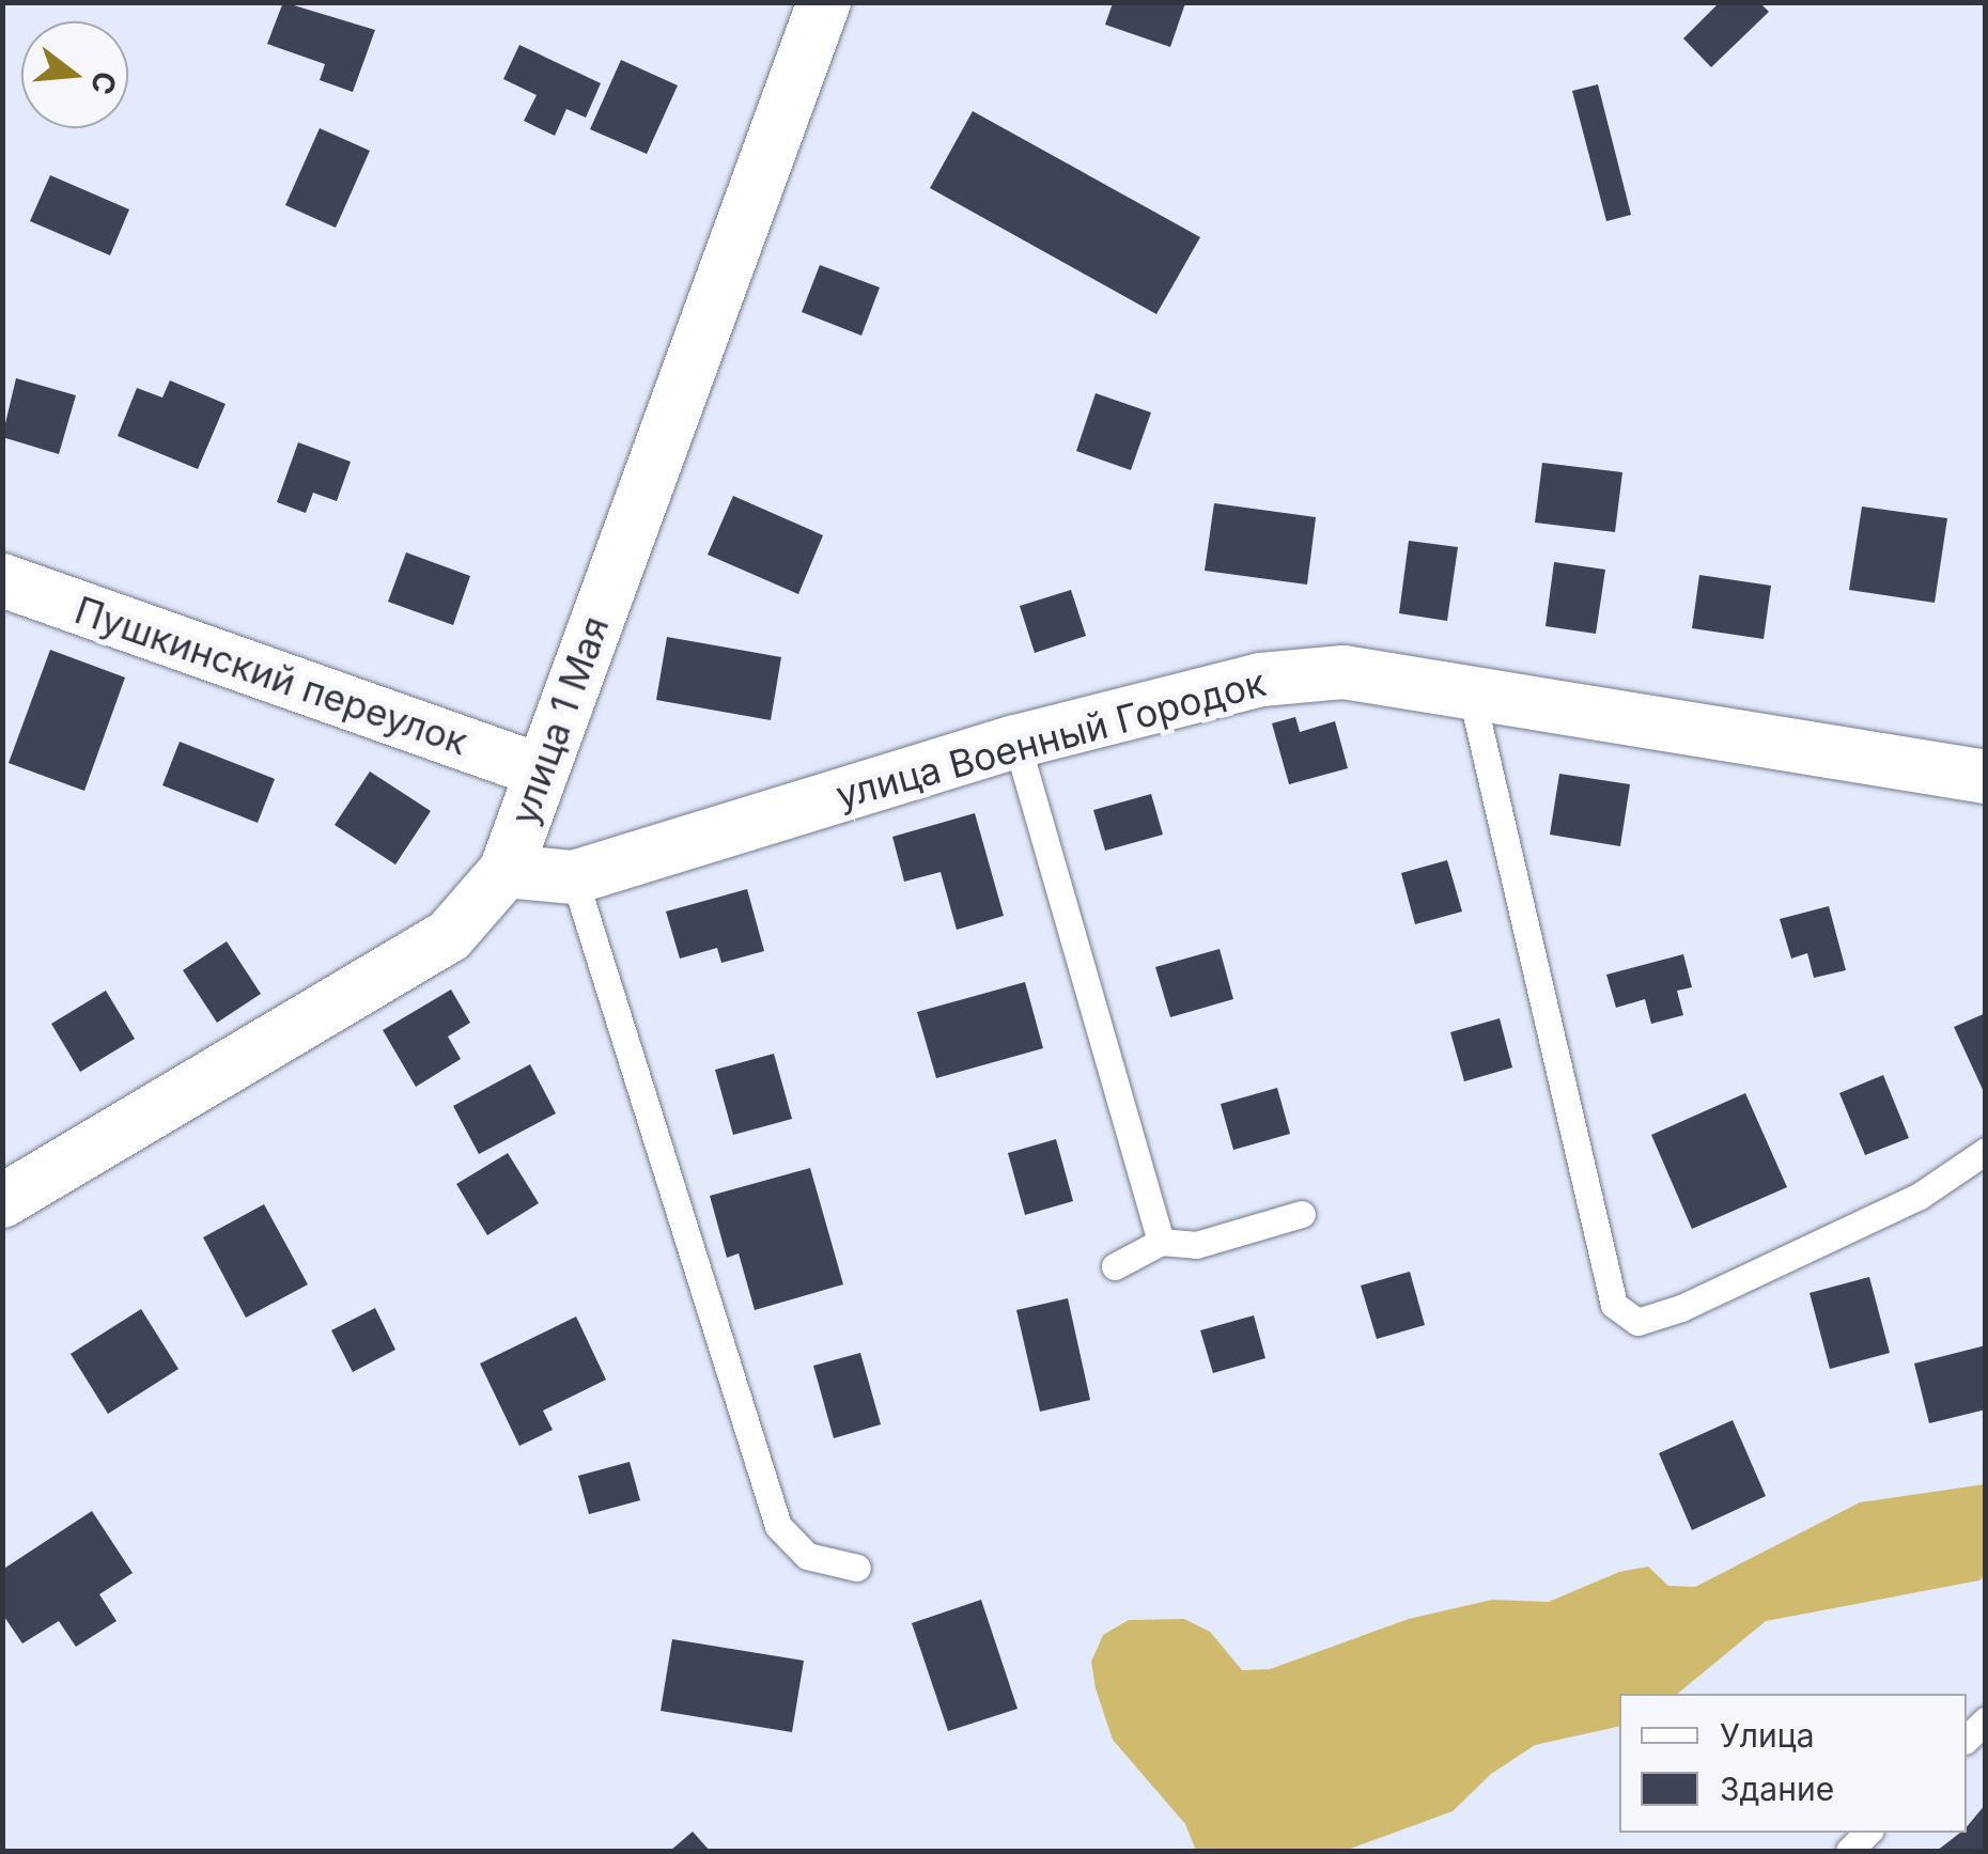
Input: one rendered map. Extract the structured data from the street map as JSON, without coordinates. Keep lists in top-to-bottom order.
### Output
{
  "streets": {
    "street": ["Пушкинский переулок", "улица 1 Мая", "улица Военный Городок"]
  },
  "crossings": [
    ["Пушкинский переулок", "улица 1 Мая"],
    ["улица 1 Мая", "улица Военный Городок"]
  ],
  "legend": ["Улица", "Здание"],
  "north": "right"
}
